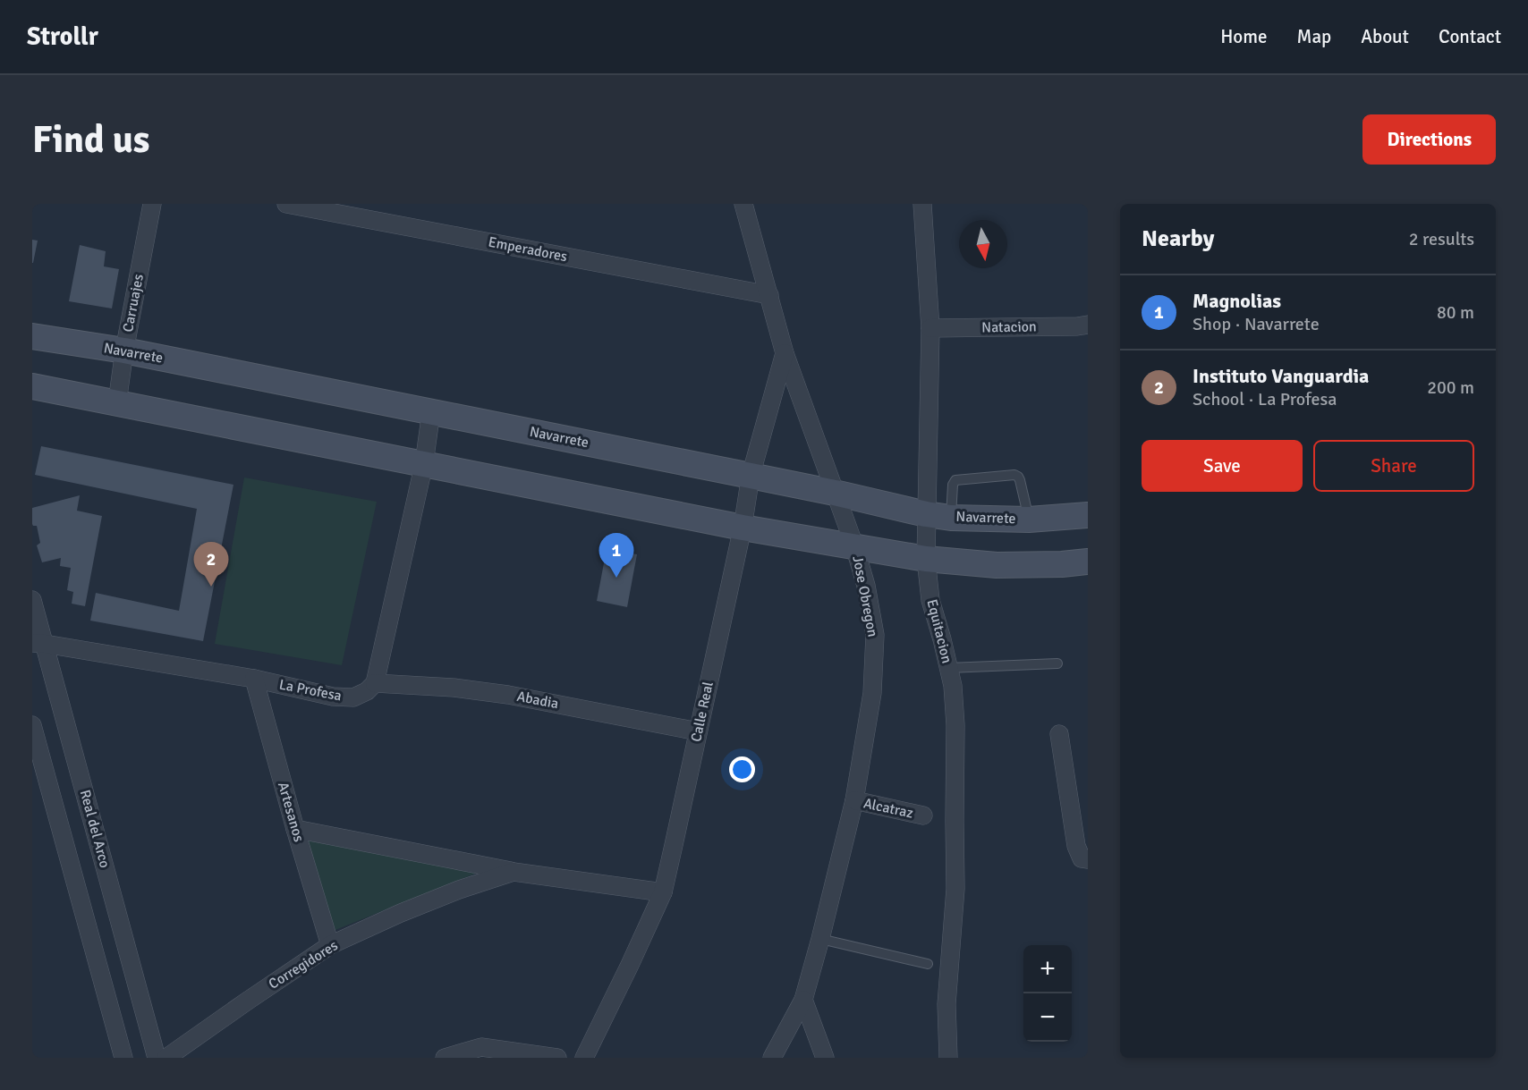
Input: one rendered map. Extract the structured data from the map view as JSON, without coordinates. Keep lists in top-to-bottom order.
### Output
{
  "streets": {
    "main road": ["Navarrete"],
    "street": [
      "Emperadores",
      "Carruajes",
      "Natacion",
      "Jose Obregon",
      "Equitacion",
      "La Profesa",
      "Abadia",
      "Calle Real",
      "Alcatraz",
      "Artesanos",
      "Real del Arco",
      "Corregidores"
    ]
  },
  "crossings": [
    ["Emperadores", "Jose Obregon"],
    ["Carruajes", "Navarrete"],
    ["Natacion", "Equitacion"],
    ["Navarrete", "Jose Obregon"],
    ["Navarrete", "Equitacion"],
    ["Navarrete", "Calle Real"],
    ["Jose Obregon", "Calle Real"],
    ["Jose Obregon", "Alcatraz"],
    ["La Profesa", "Abadia"],
    ["La Profesa", "Artesanos"],
    ["La Profesa", "Real del Arco"],
    ["Abadia", "Calle Real"],
    ["Calle Real", "Corregidores"],
    ["Artesanos", "Corregidores"]
  ],
  "north": "bottom",
  "page": {
    "header": "Strollr",
    "nav": [
      "Home",
      "Map",
      "About",
      "Contact"
    ],
    "buttons": [
      "Directions",
      ["Save", "Share"]
    ],
    "title": "Find us",
    "heading": ["Nearby", "2 results"],
    "list": [
      {
        "mark": "1",
        "name": "Magnolias",
        "note": "Shop · Navarrete",
        "value": "80 m"
      },
      {
        "mark": "2",
        "name": "Instituto Vanguardia",
        "note": "School · La Profesa",
        "value": "200 m"
      }
    ],
    "pins": ["1", "2"],
    "map_buttons": ["+", "−"]
  }
}
